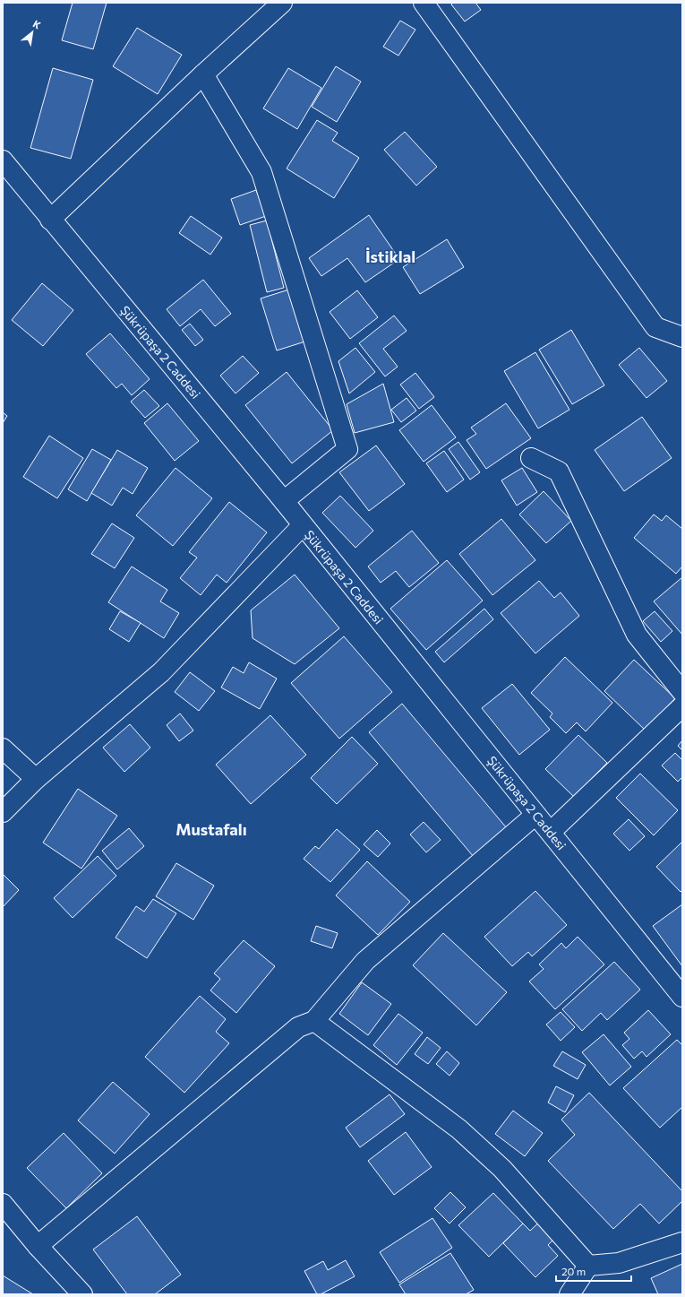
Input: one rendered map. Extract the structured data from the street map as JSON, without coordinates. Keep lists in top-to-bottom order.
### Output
{
  "streets": {
    "street": ["Şükrüpaşa 2 Caddesi"]
  },
  "districts": ["İstiklal", "Mustafalı"],
  "scale_bar": "20 m",
  "north": "top right"
}
